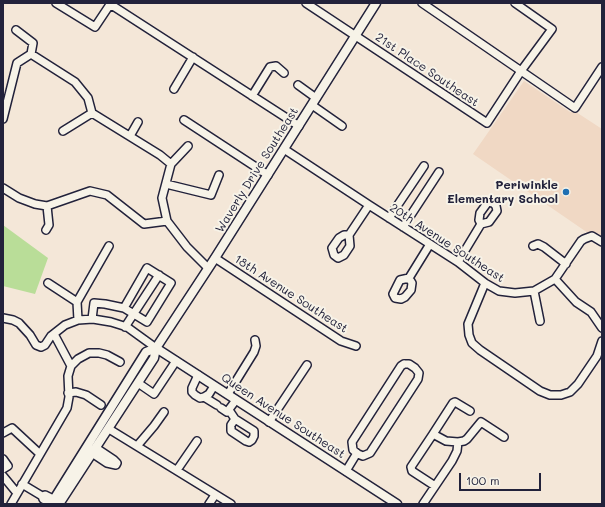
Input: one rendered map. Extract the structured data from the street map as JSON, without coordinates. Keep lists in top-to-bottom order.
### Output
{
  "streets": {
    "main road": ["Waverly Drive Southeast", "Queen Avenue Southeast"],
    "street": ["21st Place Southeast", "20th Avenue Southeast", "18th Avenue Southeast"]
  },
  "crossings": [
    ["21st Place Southeast", "Waverly Drive Southeast"],
    ["Waverly Drive Southeast", "20th Avenue Southeast"],
    ["Waverly Drive Southeast", "18th Avenue Southeast"],
    ["Waverly Drive Southeast", "Queen Avenue Southeast"]
  ],
  "places": ["Periwinkle Elementary School"],
  "scale_bar": "100 m"
}
